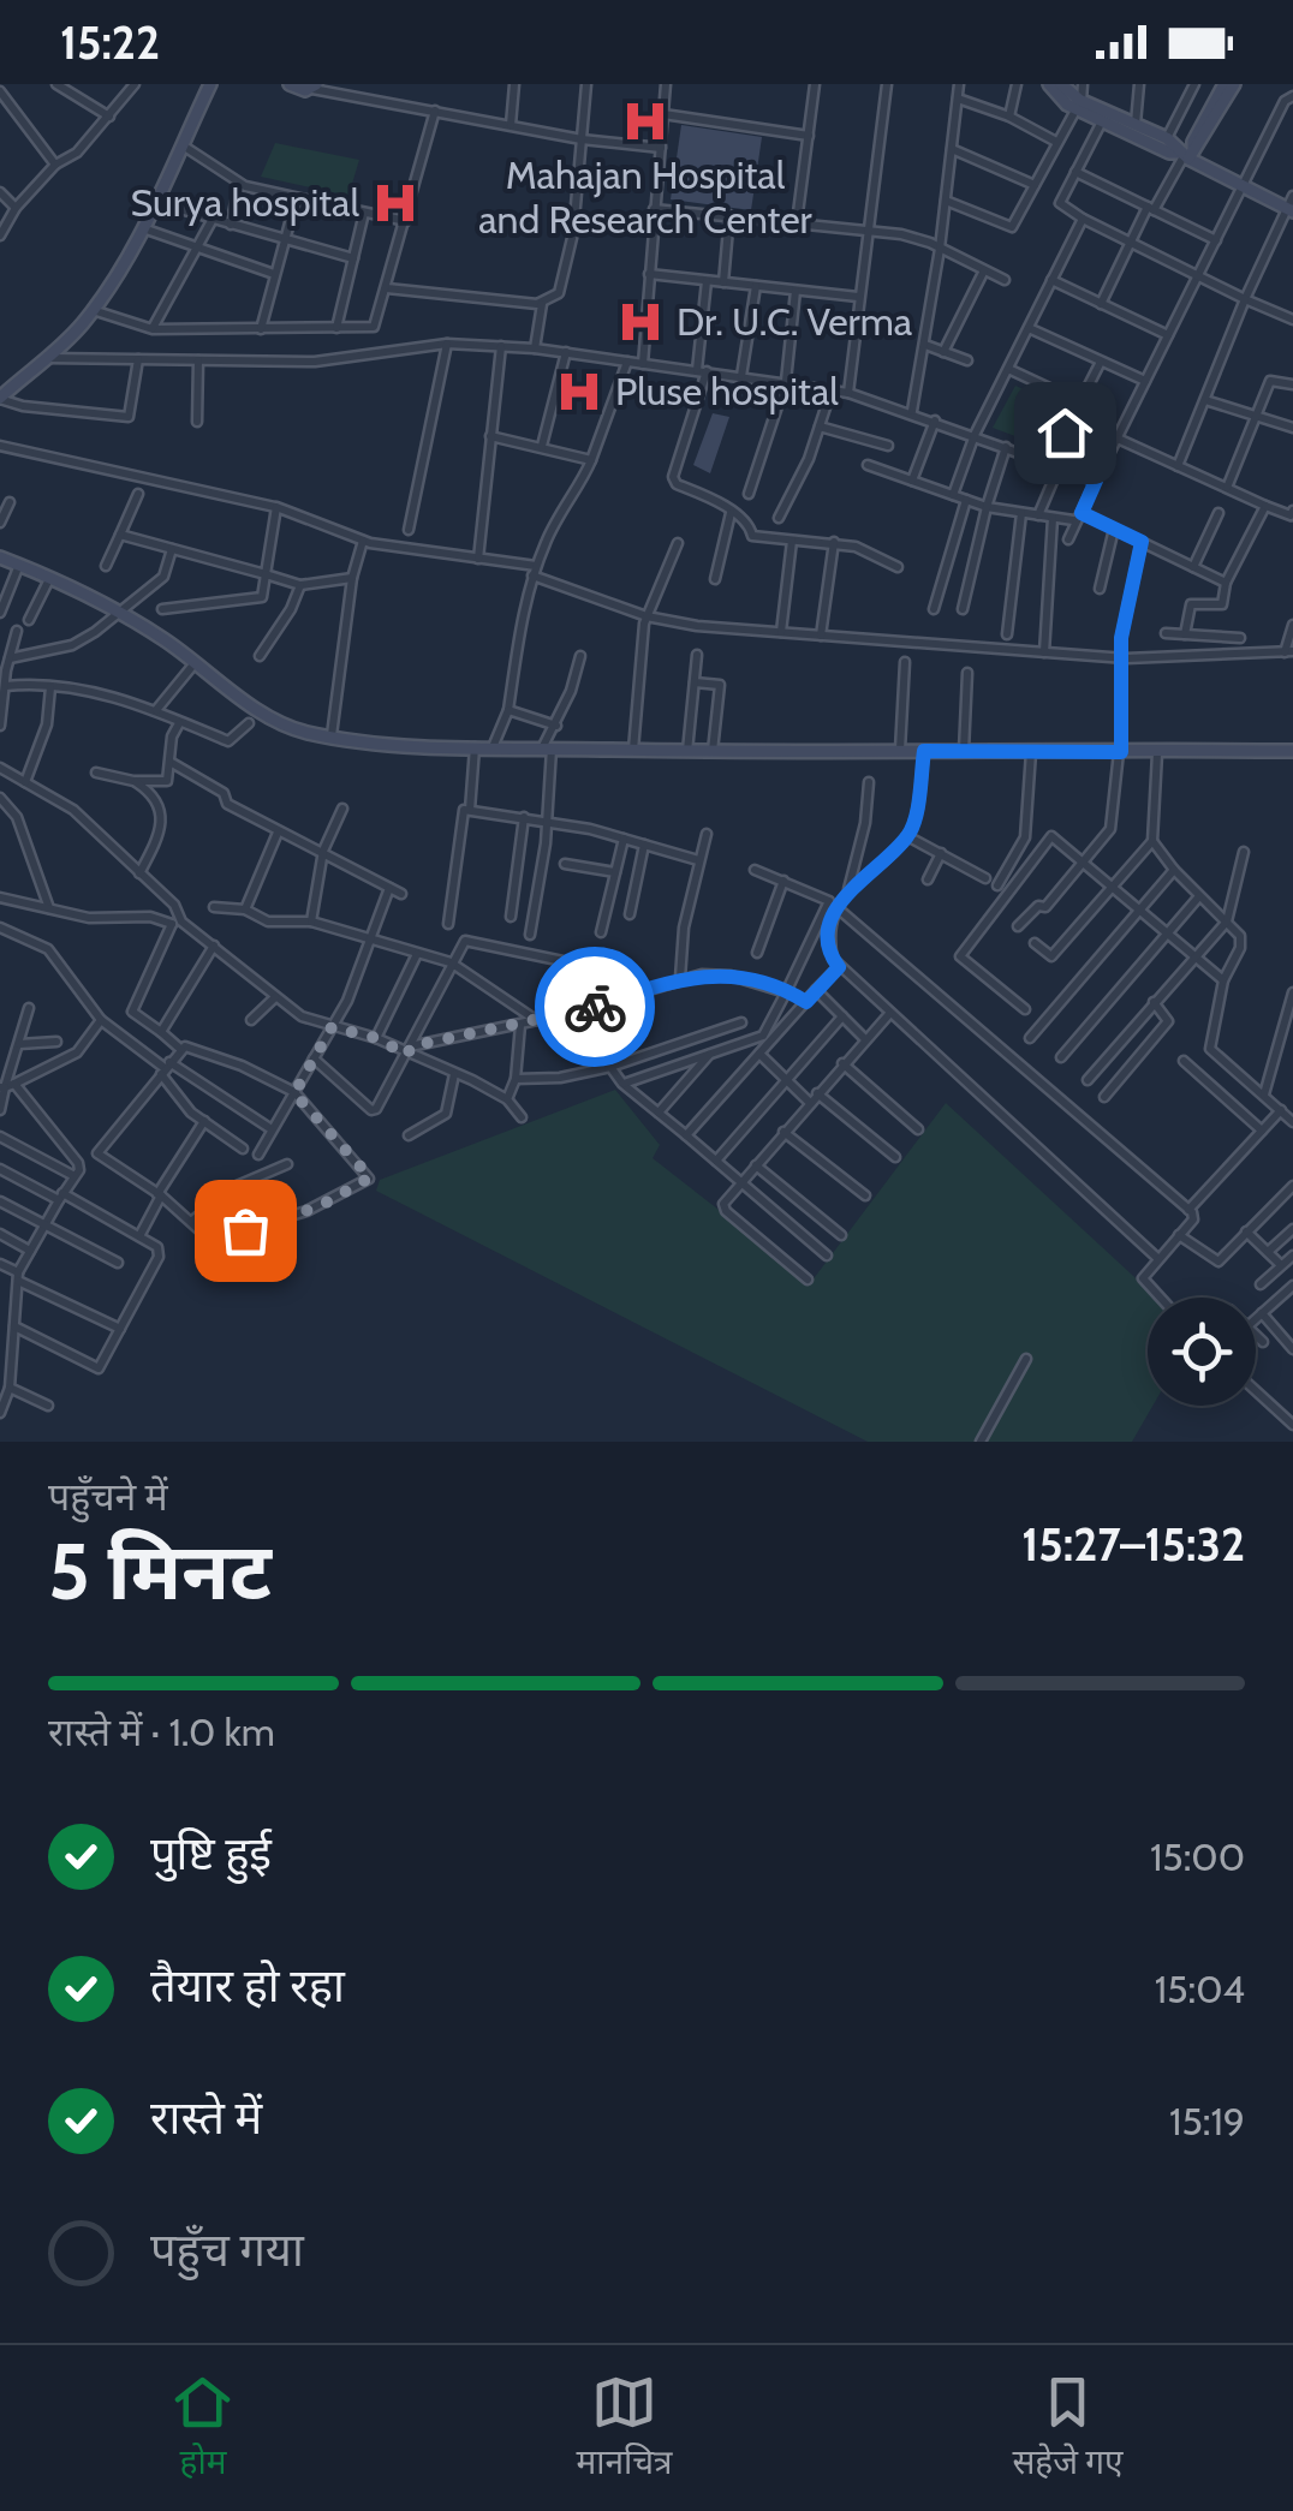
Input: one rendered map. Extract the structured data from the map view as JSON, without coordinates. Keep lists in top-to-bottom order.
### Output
{
  "places": {
    "hospital": [
      "Mahajan Hospital and Research Center",
      "Surya hospital",
      "Dr. U.C. Verma",
      "Pluse hospital"
    ]
  },
  "page": {
    "status": "15:22",
    "heading": ["5 मिनट", "पहुँचने में", "15:27–15:32"],
    "bar": "रास्ते में · 1.0 km",
    "list": [
      ["पुष्टि हुई", "15:00"],
      ["तैयार हो रहा", "15:04"],
      ["रास्ते में", "15:19"],
      "पहुँच गया"
    ],
    "tabs": ["होम", "मानचित्र", "सहेजे गए"]
  }
}
